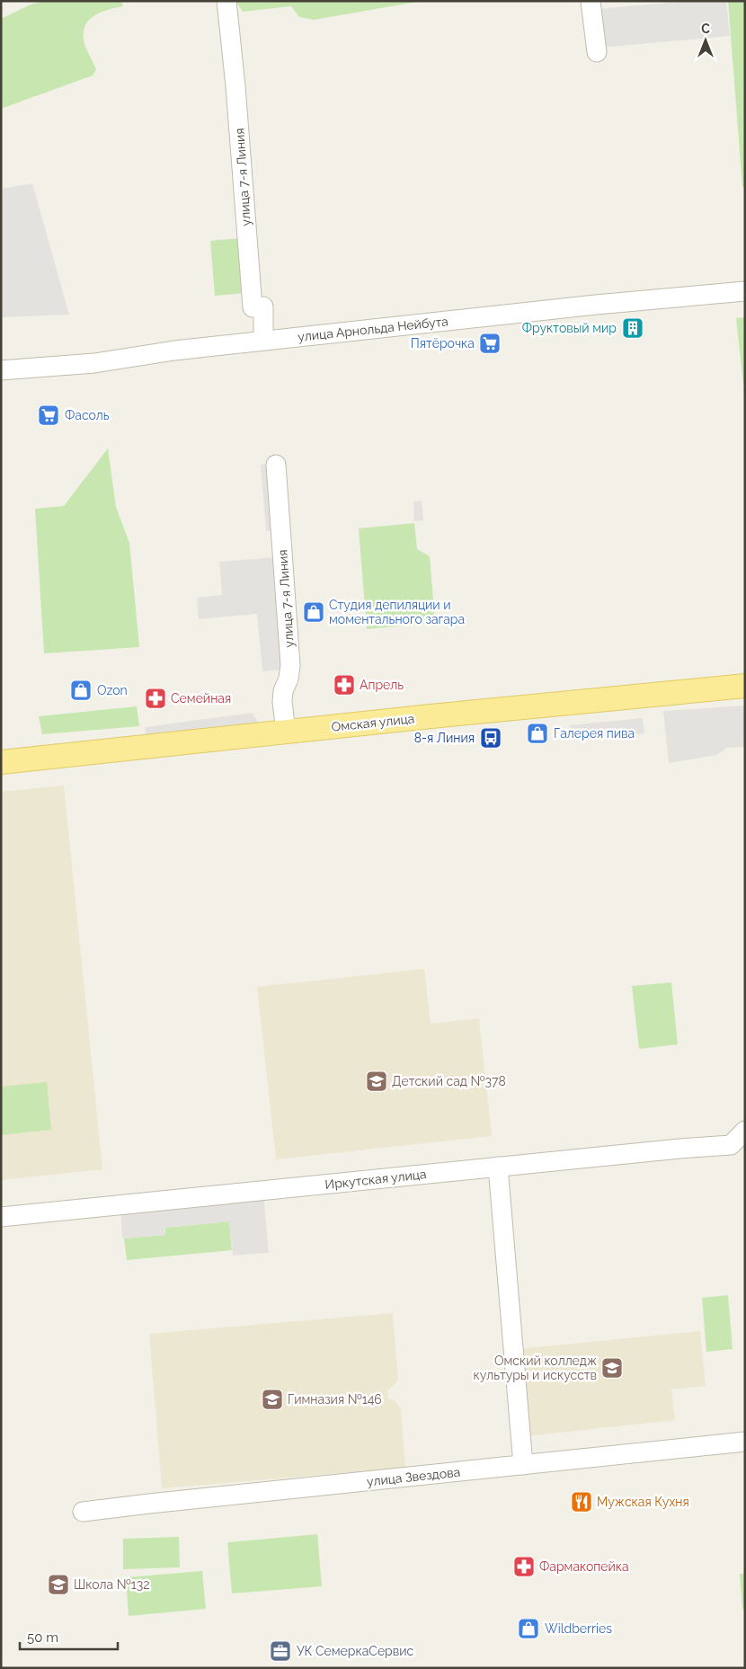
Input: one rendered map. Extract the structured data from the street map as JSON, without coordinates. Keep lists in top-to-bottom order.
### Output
{
  "streets": {
    "main road": ["Омская улица"],
    "street": [
      "улица 7-я Линия",
      "улица Арнольда Нейбута",
      "Иркутская улица",
      "улица Звездова"
    ]
  },
  "crossings": [
    ["улица 7-я Линия", "улица Арнольда Нейбута"],
    ["улица 7-я Линия", "Омская улица"]
  ],
  "places": {
    "building": ["Фруктовый мир"],
    "supermarket": ["Пятёрочка", "Фасоль"],
    "shop": [
      "Студия депиляции и моментального загара",
      "Ozon",
      "Галерея пива",
      "Wildberries"
    ],
    "pharmacy": ["Апрель", "Семейная", "Фармакопейка"],
    "bus stop": ["8-я Линия"],
    "school or university": [
      "Детский сад №378",
      "Омский колледж культуры и искусств",
      "Гимназия №146",
      "Школа №132"
    ],
    "restaurant": ["Мужская Кухня"],
    "office": ["УК СемеркаСервис"]
  },
  "scale_bar": "50 m",
  "north": "top"
}
